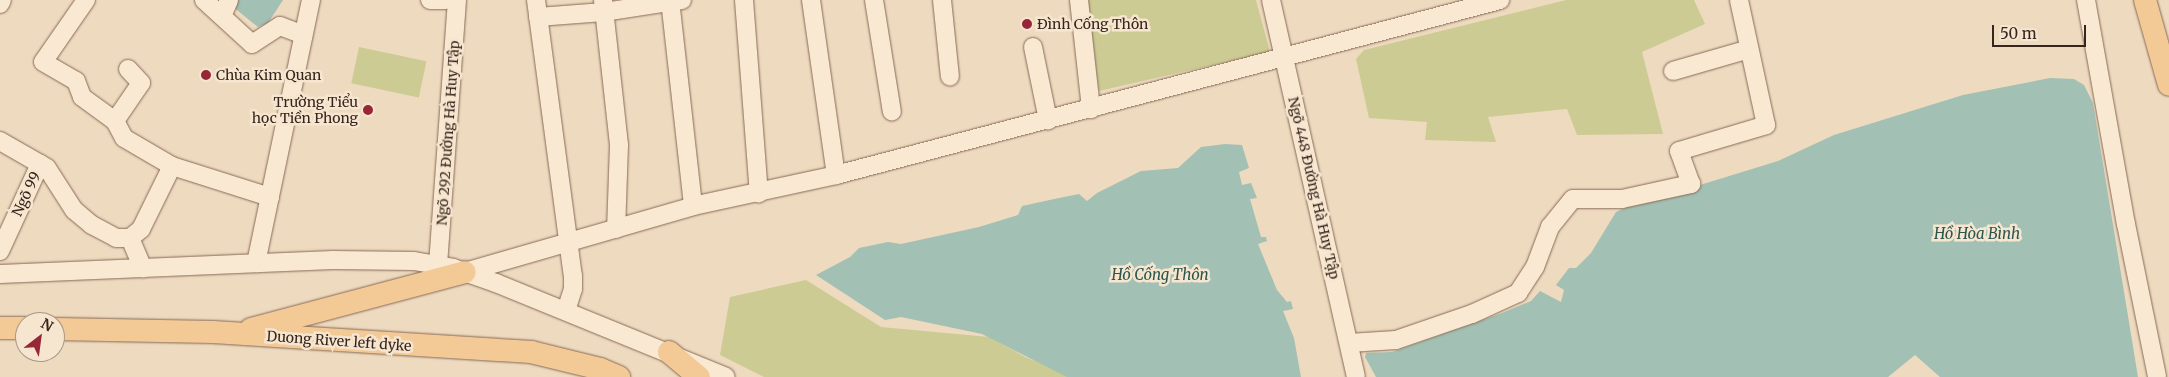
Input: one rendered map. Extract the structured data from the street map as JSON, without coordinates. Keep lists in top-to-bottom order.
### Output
{
  "streets": {
    "main road": ["Duong River left dyke"],
    "street": ["Ngõ 292 Đường Hà Huy Tập", "Ngõ 448 Đường Hà Huy Tập", "Ngõ 99"]
  },
  "water": ["Hồ Hòa Bình", "Hồ Cống Thôn"],
  "places": ["Đình Cống Thôn", "Chùa Kim Quan", "Trường Tiểu học Tiền Phong"],
  "scale_bar": "50 m",
  "north": "top right"
}
